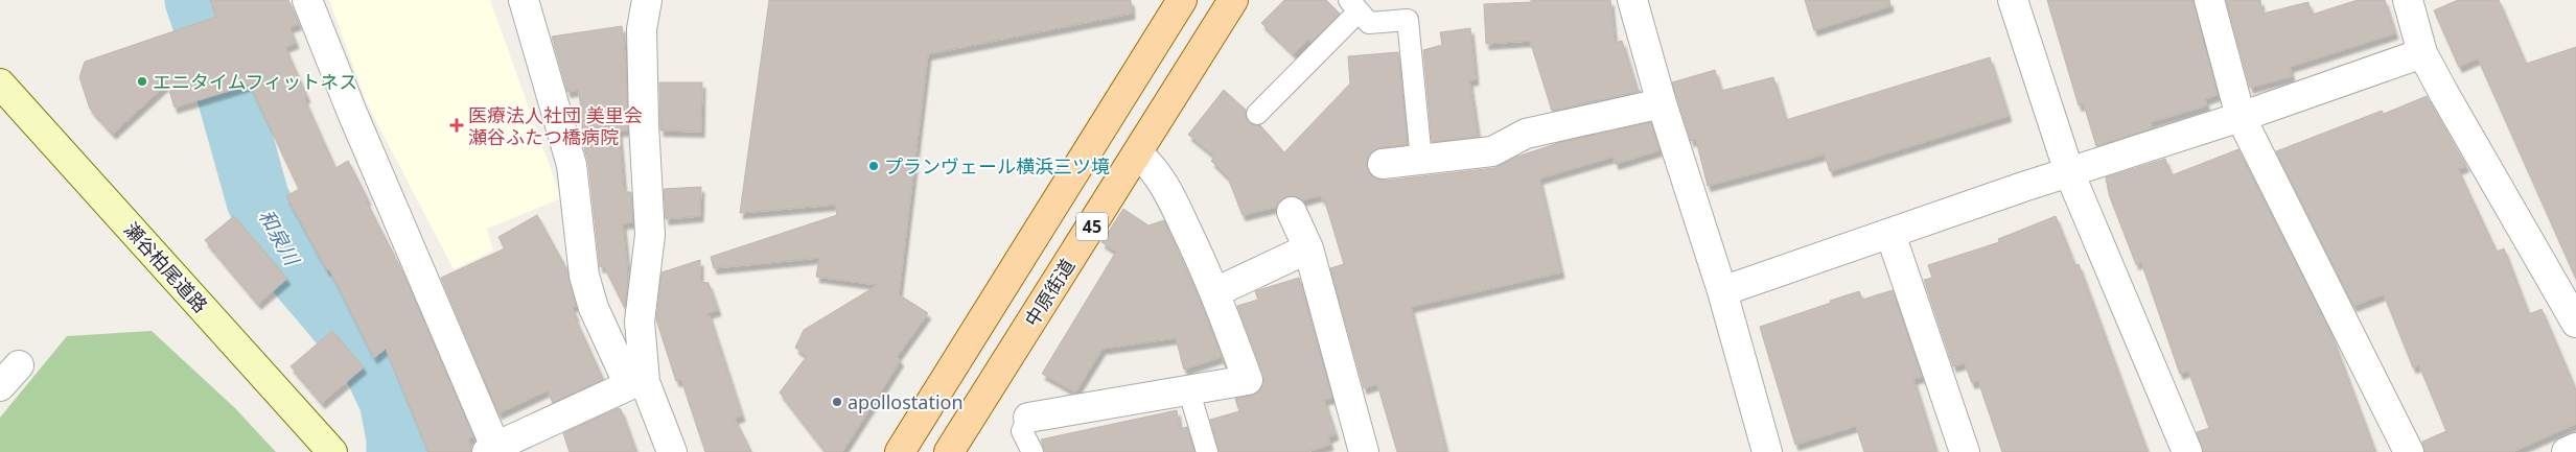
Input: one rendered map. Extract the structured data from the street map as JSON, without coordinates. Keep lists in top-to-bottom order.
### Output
{
  "streets": {
    "main road": ["45", "瀬谷柏尾道路", "中原街道"]
  },
  "water": ["和泉川"],
  "places": {
    "other": ["エニタイムフィットネス", "プランヴェール横浜三ツ境", "apollostation"],
    "health": ["医療法人社団 美里会 瀬谷ふたつ橋病院"]
  }
}
